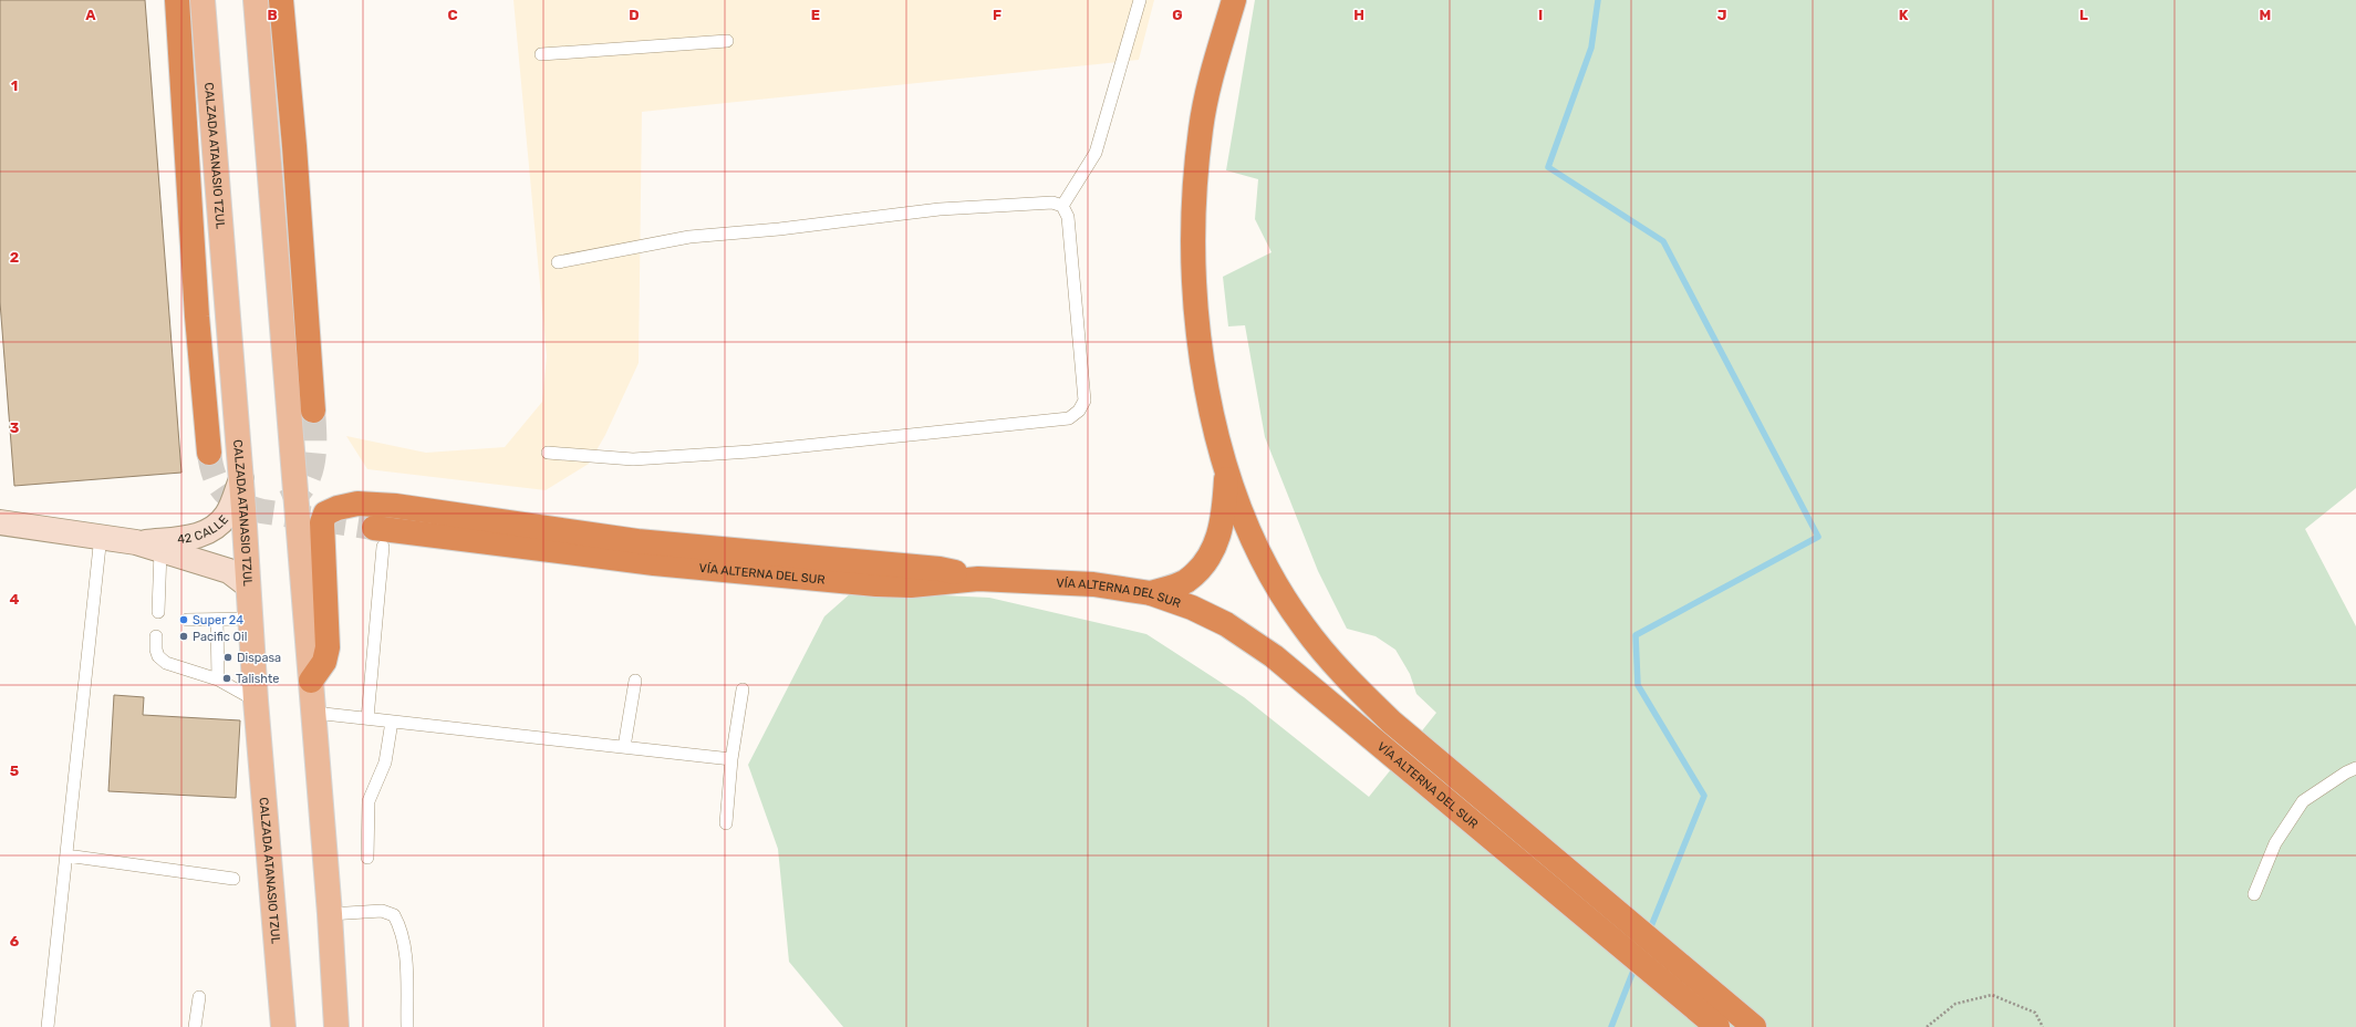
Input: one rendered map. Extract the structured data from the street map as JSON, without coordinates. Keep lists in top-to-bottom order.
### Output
{
  "streets": {
    "highway": ["VÍA ALTERNA DEL SUR"],
    "main road": ["CALZADA ATANASIO TZUL"],
    "street": ["42 CALLE"]
  },
  "crossings": [
    ["CALZADA ATANASIO TZUL", "42 CALLE"]
  ],
  "places": [
    "Super 24",
    "Pacific Oil",
    "Dispasa",
    "Talishte"
  ],
  "grid": {
    "columns": [
      "A",
      "B",
      "C",
      "D",
      "E",
      "F",
      "G",
      "H",
      "I",
      "J",
      "K",
      "L",
      "M"
    ],
    "rows": [
      "1",
      "2",
      "3",
      "4",
      "5",
      "6"
    ]
  }
}
